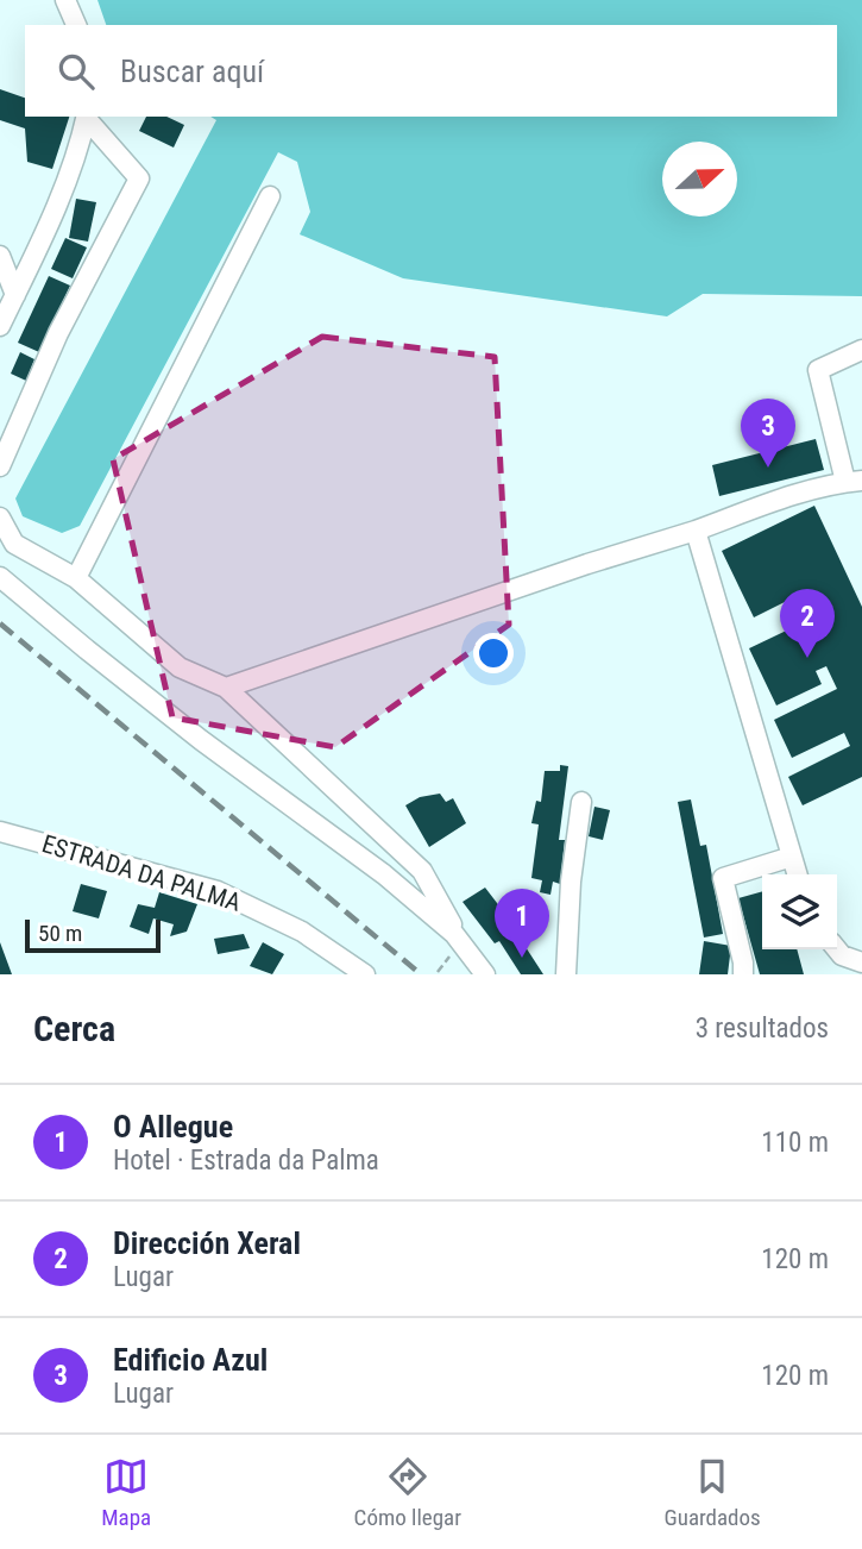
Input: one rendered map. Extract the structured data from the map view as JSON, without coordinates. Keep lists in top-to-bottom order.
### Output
{
  "streets": {
    "street": ["ESTRADA DA PALMA"]
  },
  "scale_bar": "50 m",
  "north": "right",
  "page": {
    "search": "Buscar aquí",
    "pins": ["3", "2", "1"],
    "scale": "50 m",
    "heading": ["Cerca", "3 resultados"],
    "list": [
      {
        "mark": "1",
        "name": "O Allegue",
        "note": "Hotel · Estrada da Palma",
        "value": "110 m"
      },
      {
        "mark": "2",
        "name": "Dirección Xeral",
        "note": "Lugar",
        "value": "120 m"
      },
      {
        "mark": "3",
        "name": "Edificio Azul",
        "note": "Lugar",
        "value": "120 m"
      }
    ],
    "nav": ["Mapa", "Cómo llegar", "Guardados"]
  }
}
